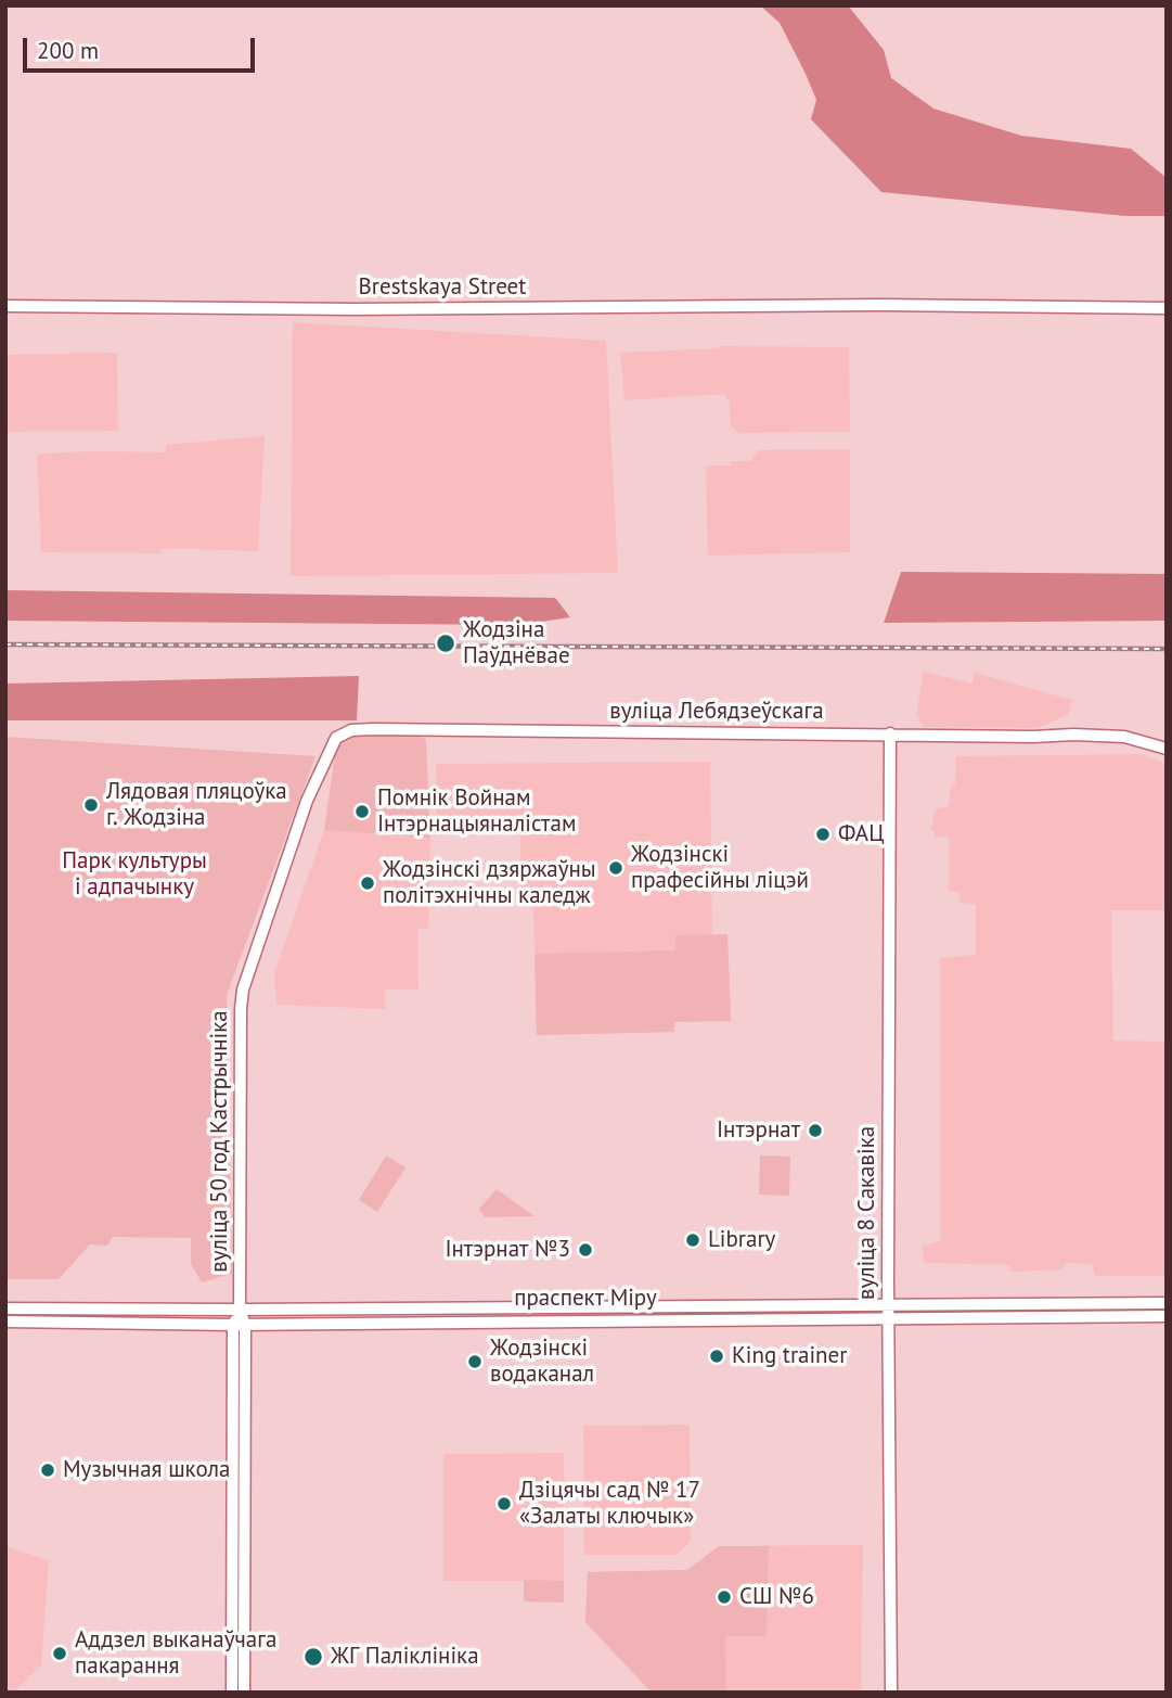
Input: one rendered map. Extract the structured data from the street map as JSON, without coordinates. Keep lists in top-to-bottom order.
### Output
{
  "streets": {
    "main road": [
      "Brestskaya Street",
      "вуліца Лебядзеўскага",
      "вуліца 50 год Кастрычніка",
      "вуліца 8 Сакавіка",
      "праспект Міру"
    ]
  },
  "crossings": [
    ["вуліца Лебядзеўскага", "вуліца 50 год Кастрычніка"],
    ["вуліца Лебядзеўскага", "вуліца 8 Сакавіка"],
    ["вуліца 50 год Кастрычніка", "праспект Міру"],
    ["вуліца 8 Сакавіка", "праспект Міру"]
  ],
  "parks": ["Парк культуры і адпачынку"],
  "places": [
    "Жодзіна Паўднёвае",
    "Лядовая пляцоўка г. Жодзіна",
    "Помнік Войнам Інтэрнацыяналістам",
    "ФАЦ",
    "Жодзінскі прафесійны ліцэй",
    "Жодзінскі дзяржаўны політэхнічны каледж",
    "Інтэрнат",
    "Library",
    "Інтэрнат №3",
    "King trainer",
    "Жодзінскі водаканал",
    "Музычная школа",
    "Дзіцячы сад № 17 «Залаты ключык»",
    "СШ №6",
    "Аддзел выканаўчага пакарання",
    "ЖГ Паліклініка"
  ],
  "scale_bar": "200 m"
}
